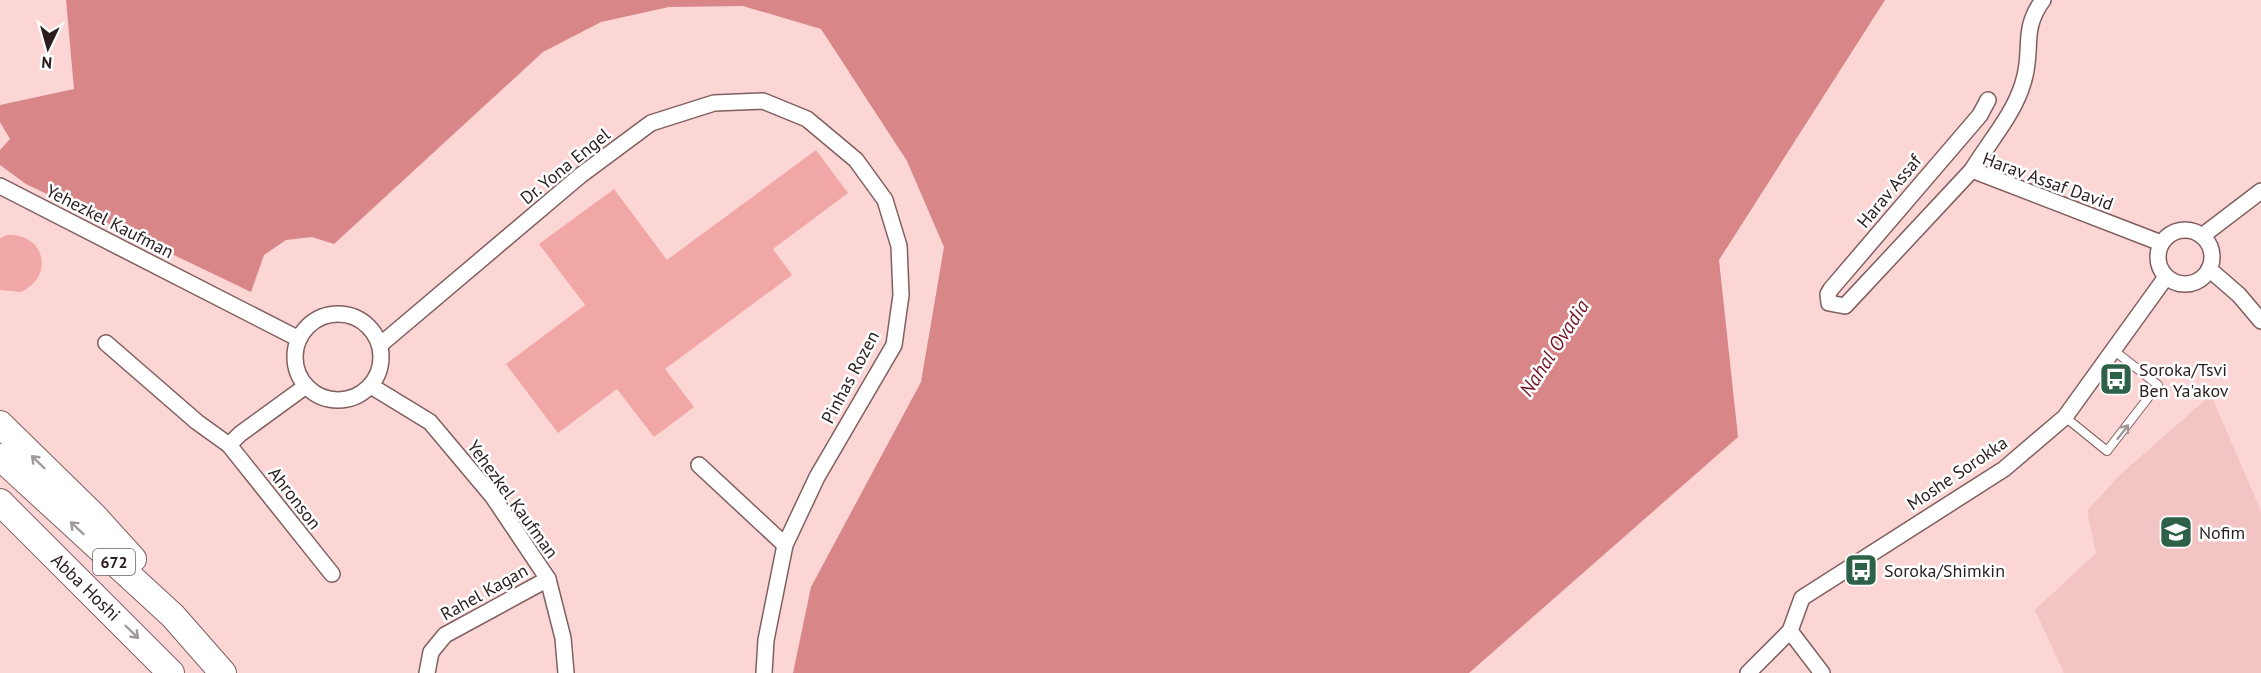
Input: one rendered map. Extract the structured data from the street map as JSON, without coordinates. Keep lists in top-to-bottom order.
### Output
{
  "streets": {
    "main road": ["672", "Abba Hoshi"],
    "street": [
      "Dr. Yona Engel",
      "Harav Assaf David",
      "Harav Assaf",
      "Yehezkel Kaufman",
      "Pinhas Rozen",
      "Moshe Sorokka",
      "Ahronson",
      "Rahel Kagan"
    ]
  },
  "crossings": [
    ["Dr. Yona Engel", "Yehezkel Kaufman"],
    ["Dr. Yona Engel", "Pinhas Rozen"],
    ["Harav Assaf David", "Harav Assaf"],
    ["Harav Assaf David", "Moshe Sorokka"],
    ["Yehezkel Kaufman", "Rahel Kagan"]
  ],
  "water": ["Nahal Ovadia"],
  "places": {
    "bus stop": ["Soroka/Tsvi Ben Ya'akov", "Soroka/Shimkin"],
    "school or university": ["Nofim"]
  },
  "north": "bottom"
}
